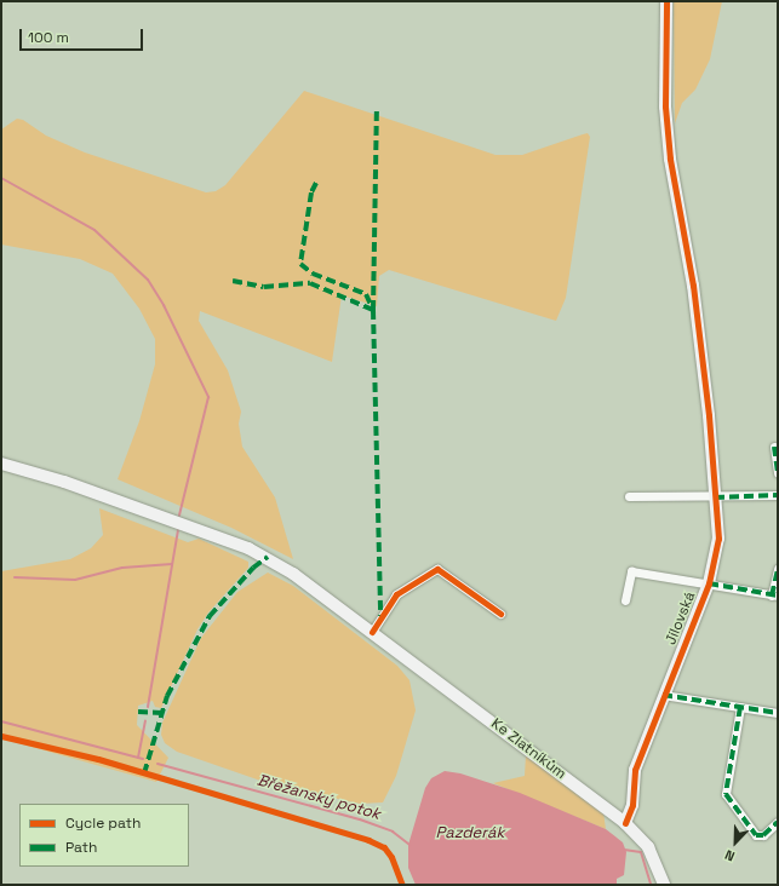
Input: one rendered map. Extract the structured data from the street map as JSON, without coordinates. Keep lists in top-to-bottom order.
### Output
{
  "streets": {
    "street": ["Jílovská", "Ke Zlatníkům"]
  },
  "crossings": [
    ["Jílovská", "Ke Zlatníkům"]
  ],
  "water": ["Břežanský potok", "Pazderák"],
  "legend": ["Cycle path", "Path"],
  "scale_bar": "100 m",
  "north": "bottom left"
}
